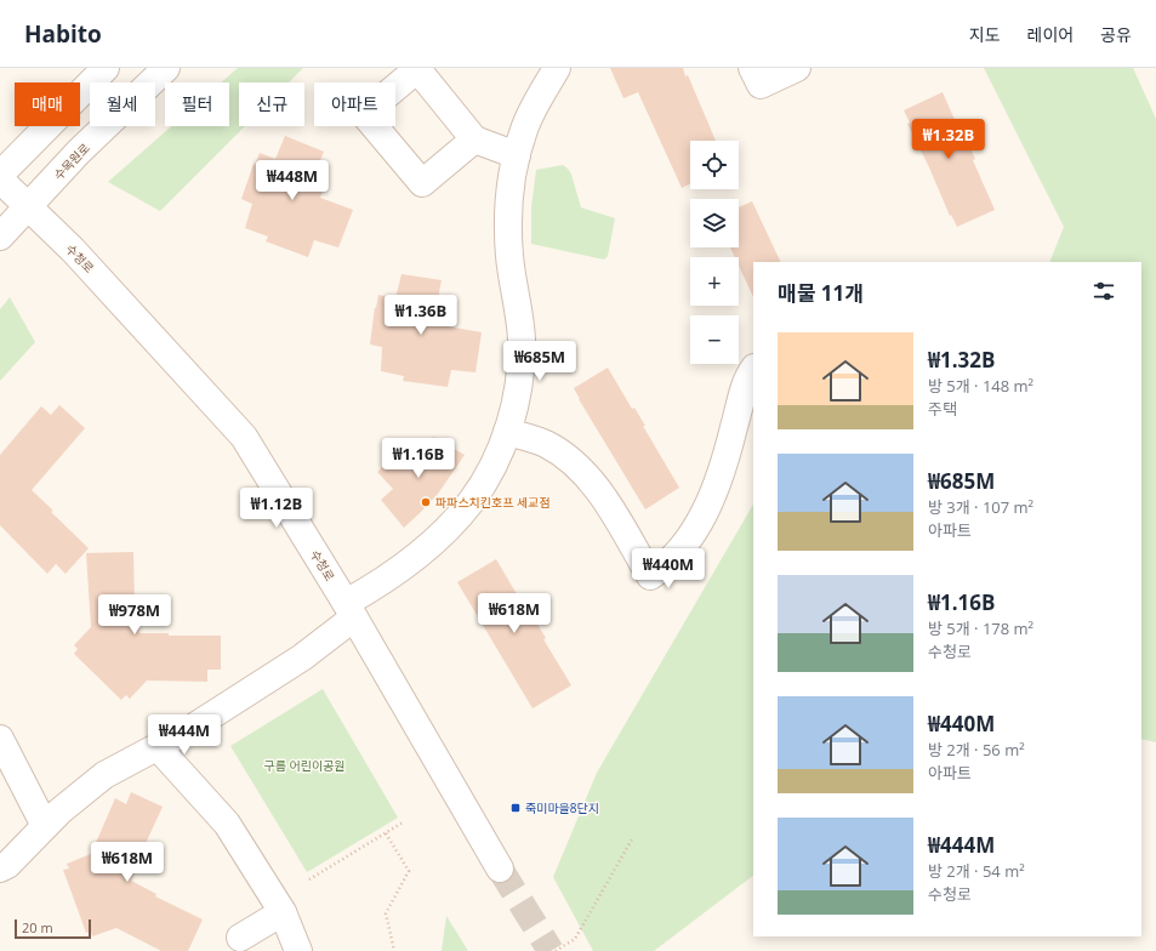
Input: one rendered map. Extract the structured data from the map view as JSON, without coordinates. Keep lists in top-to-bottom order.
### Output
{
  "streets": {
    "street": ["수목원로", "수청로"]
  },
  "crossings": [
    ["수목원로", "수청로"]
  ],
  "parks": ["구름 어린이공원"],
  "places": {
    "other": ["파파스치킨호프 세교점"],
    "transit": ["죽미마을8단지"]
  },
  "scale_bar": "20 m",
  "page": {
    "header": "Habito",
    "nav": ["지도", "레이어", "공유"],
    "chip": [
      "매매",
      "월세",
      "필터",
      "신규",
      "아파트"
    ],
    "price": [
      "₩1.32B",
      "₩448M",
      "₩1.36B",
      "₩685M",
      "₩1.16B",
      "₩1.12B",
      "₩440M",
      "₩618M",
      "₩978M",
      "₩444M",
      "₩618M"
    ],
    "map_buttons": ["+", "−"],
    "heading": "매물 11개",
    "list": [
      {
        "name": "₩1.32B",
        "note": "방 5개 · 148 m² · 주택"
      },
      {
        "name": "₩685M",
        "note": "방 3개 · 107 m² · 아파트"
      },
      {
        "name": "₩1.16B",
        "note": "방 5개 · 178 m² · 수청로"
      },
      {
        "name": "₩440M",
        "note": "방 2개 · 56 m² · 아파트"
      },
      {
        "name": "₩444M",
        "note": "방 2개 · 54 m² · 수청로"
      }
    ],
    "scale": "20 m"
  }
}
